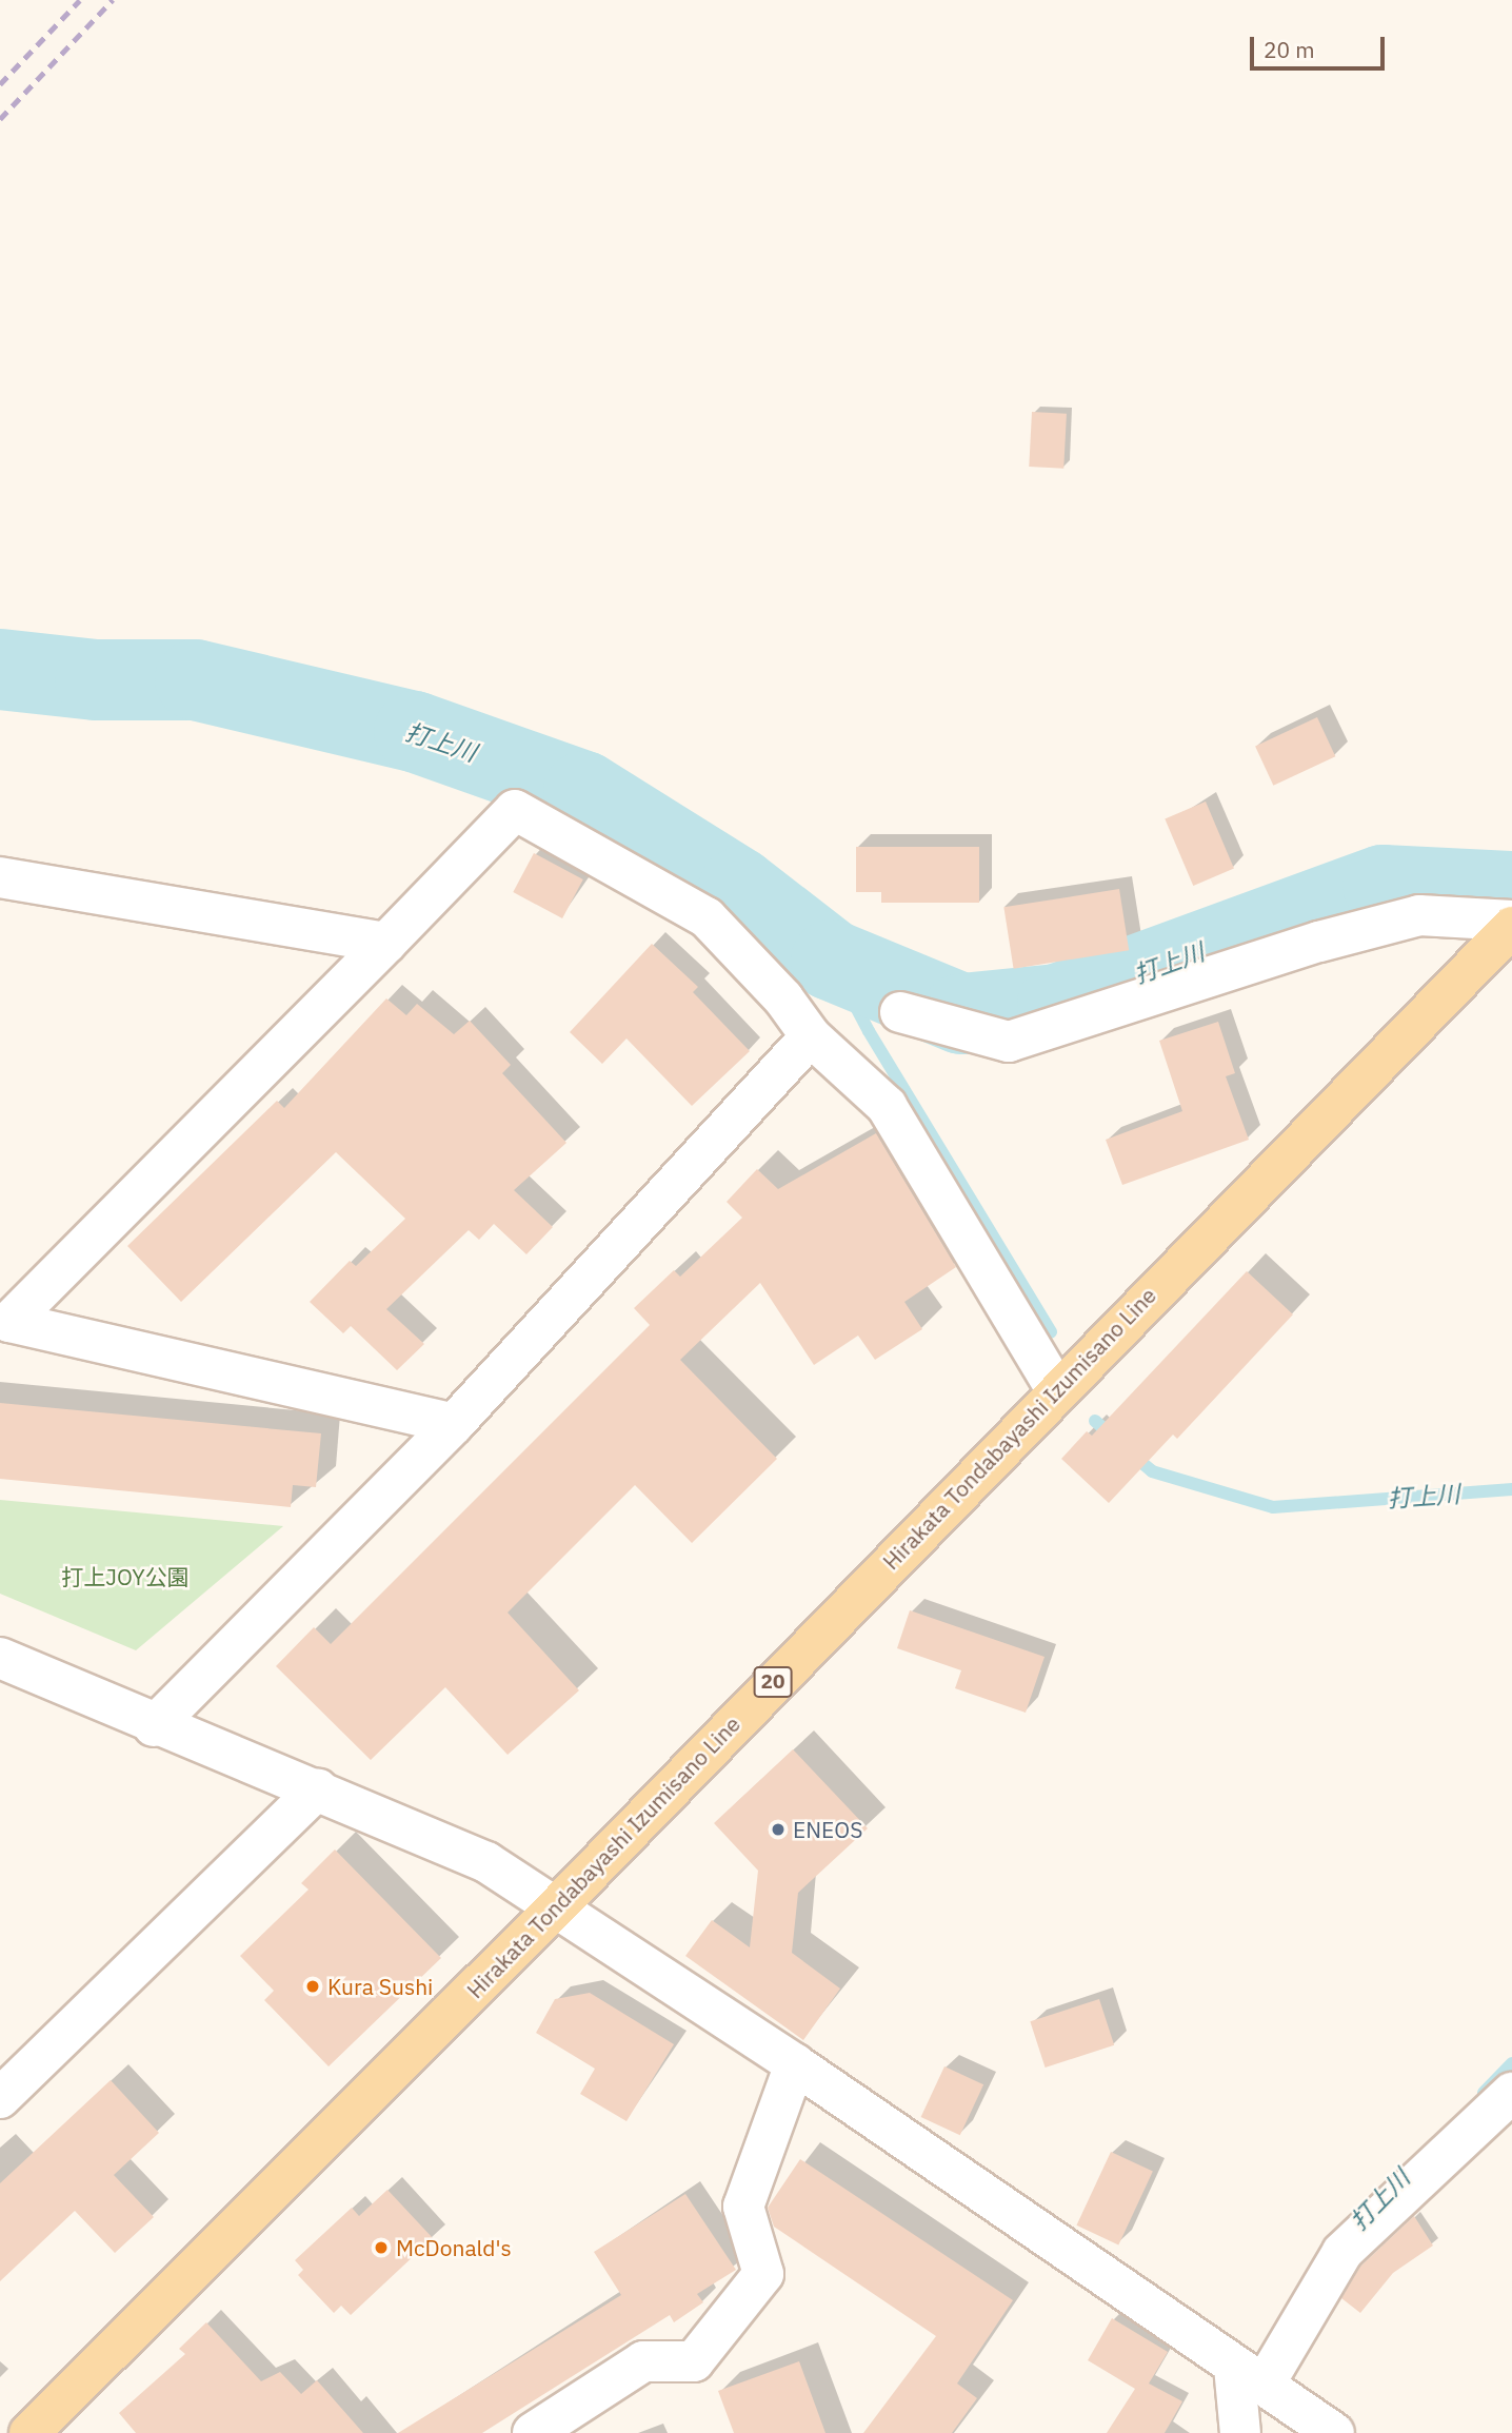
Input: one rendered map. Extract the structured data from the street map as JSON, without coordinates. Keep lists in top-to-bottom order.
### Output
{
  "streets": {
    "main road": ["Hirakata Tondabayashi Izumisano Line", "20"]
  },
  "water": ["打上川"],
  "parks": ["打上JOY公園"],
  "places": ["ENEOS", "Kura Sushi", "McDonald's"],
  "scale_bar": "20 m"
}
